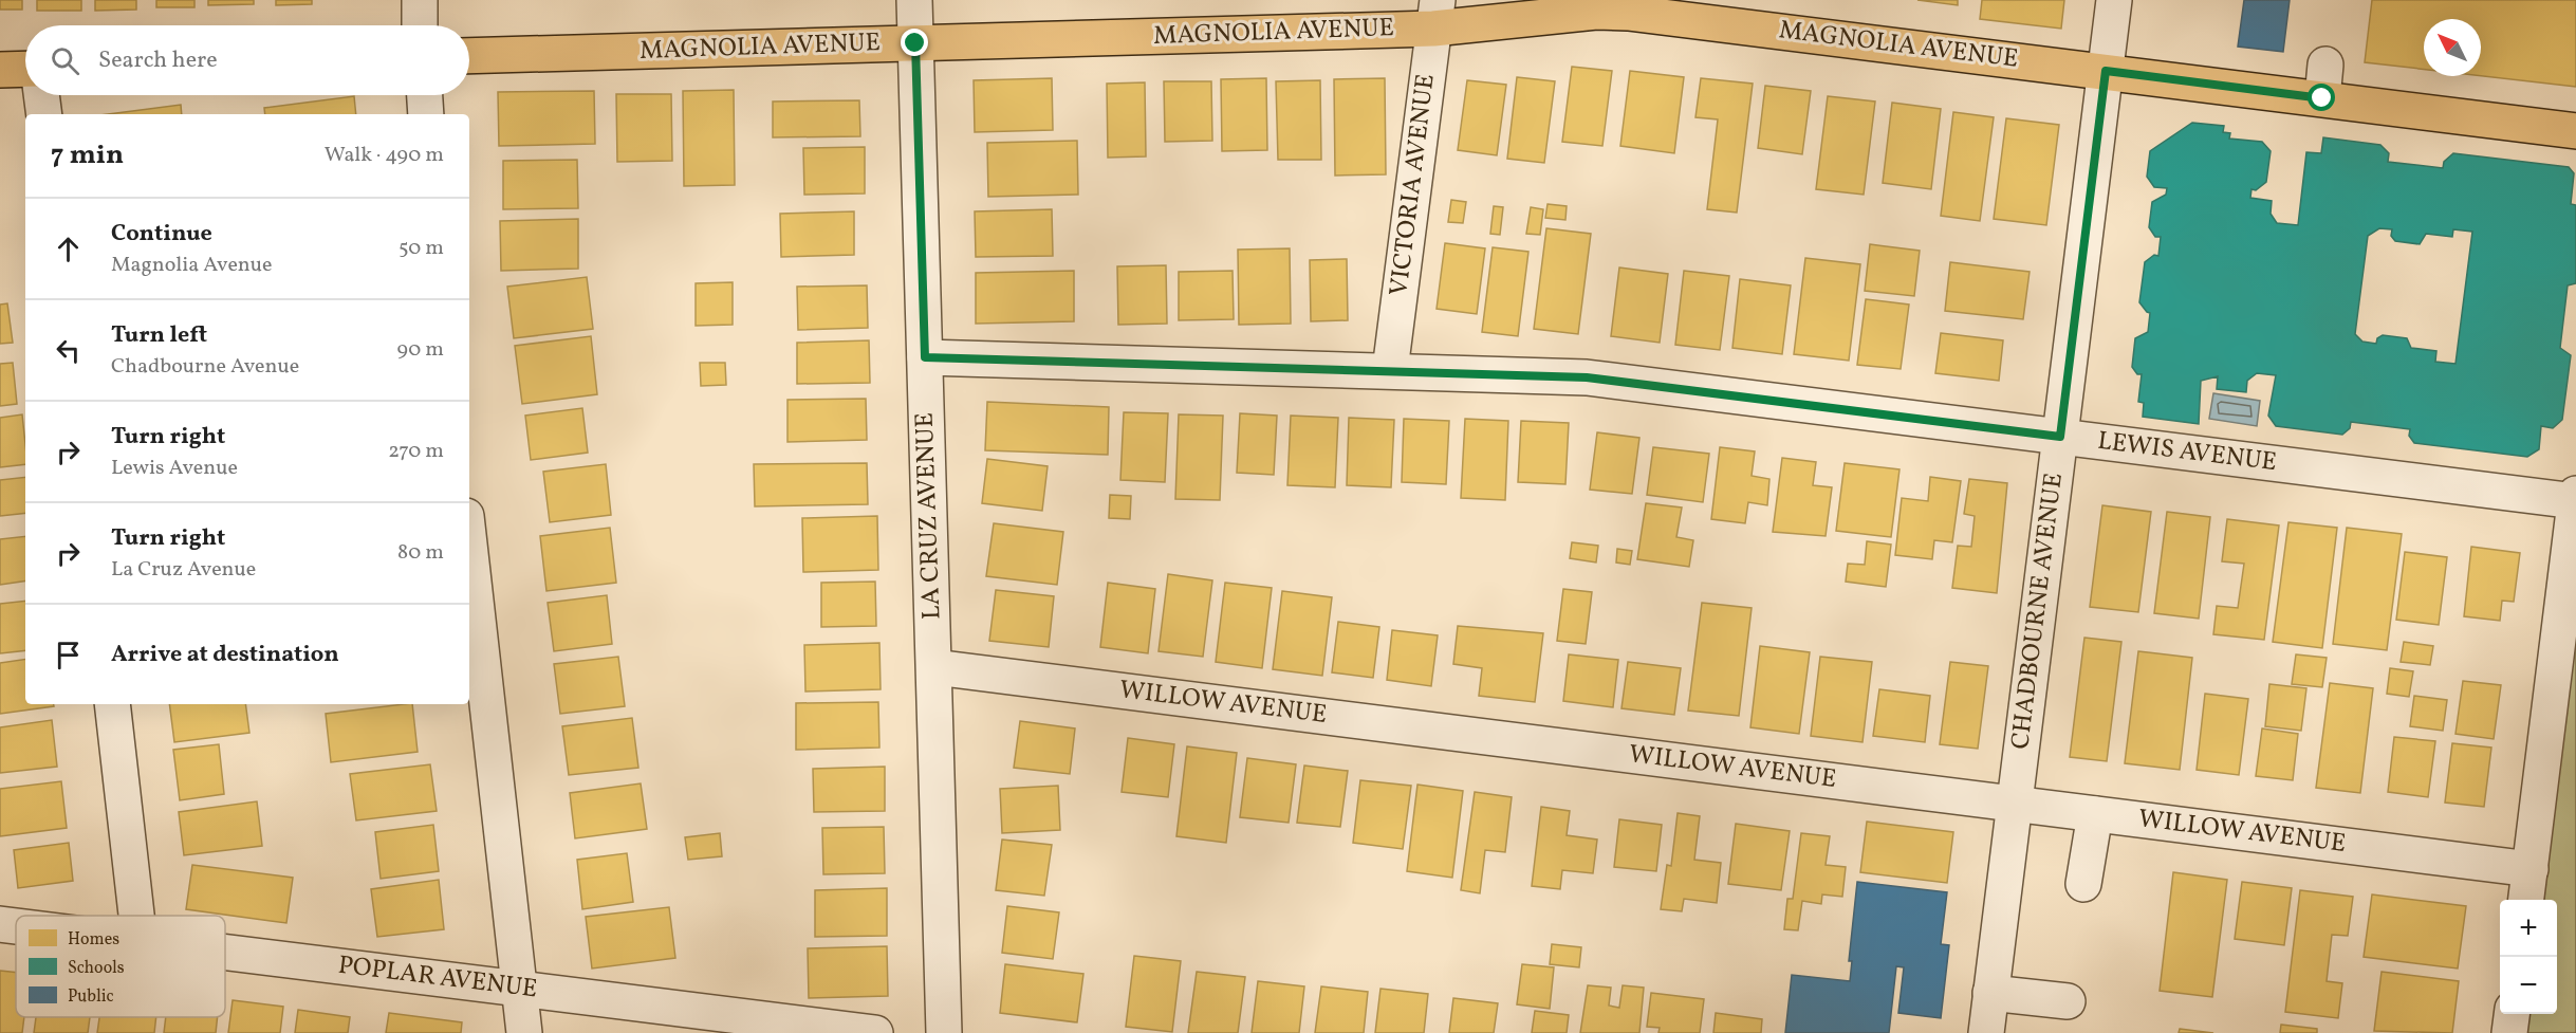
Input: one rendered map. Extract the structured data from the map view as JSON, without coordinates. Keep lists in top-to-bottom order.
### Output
{
  "streets": {
    "main road": ["MAGNOLIA AVENUE"],
    "street": [
      "VICTORIA AVENUE",
      "LEWIS AVENUE",
      "LA CRUZ AVENUE",
      "CHADBOURNE AVENUE",
      "WILLOW AVENUE",
      "POPLAR AVENUE"
    ]
  },
  "crossings": [
    ["MAGNOLIA AVENUE", "VICTORIA AVENUE"],
    ["MAGNOLIA AVENUE", "LA CRUZ AVENUE"],
    ["MAGNOLIA AVENUE", "CHADBOURNE AVENUE"],
    ["VICTORIA AVENUE", "LEWIS AVENUE"],
    ["LEWIS AVENUE", "LA CRUZ AVENUE"],
    ["LEWIS AVENUE", "CHADBOURNE AVENUE"],
    ["LA CRUZ AVENUE", "WILLOW AVENUE"],
    ["CHADBOURNE AVENUE", "WILLOW AVENUE"]
  ],
  "legend": ["Homes", "Schools", "Public"],
  "north": "top left",
  "page": {
    "search": "Search here",
    "heading": ["7 min", "Walk · 490 m"],
    "list": [
      ["Continue", "Magnolia Avenue", "50 m"],
      ["Turn left", "Chadbourne Avenue", "90 m"],
      ["Turn right", "Lewis Avenue", "270 m"],
      ["Turn right", "La Cruz Avenue", "80 m"],
      "Arrive at destination"
    ],
    "map_buttons": ["+", "−"]
  }
}
